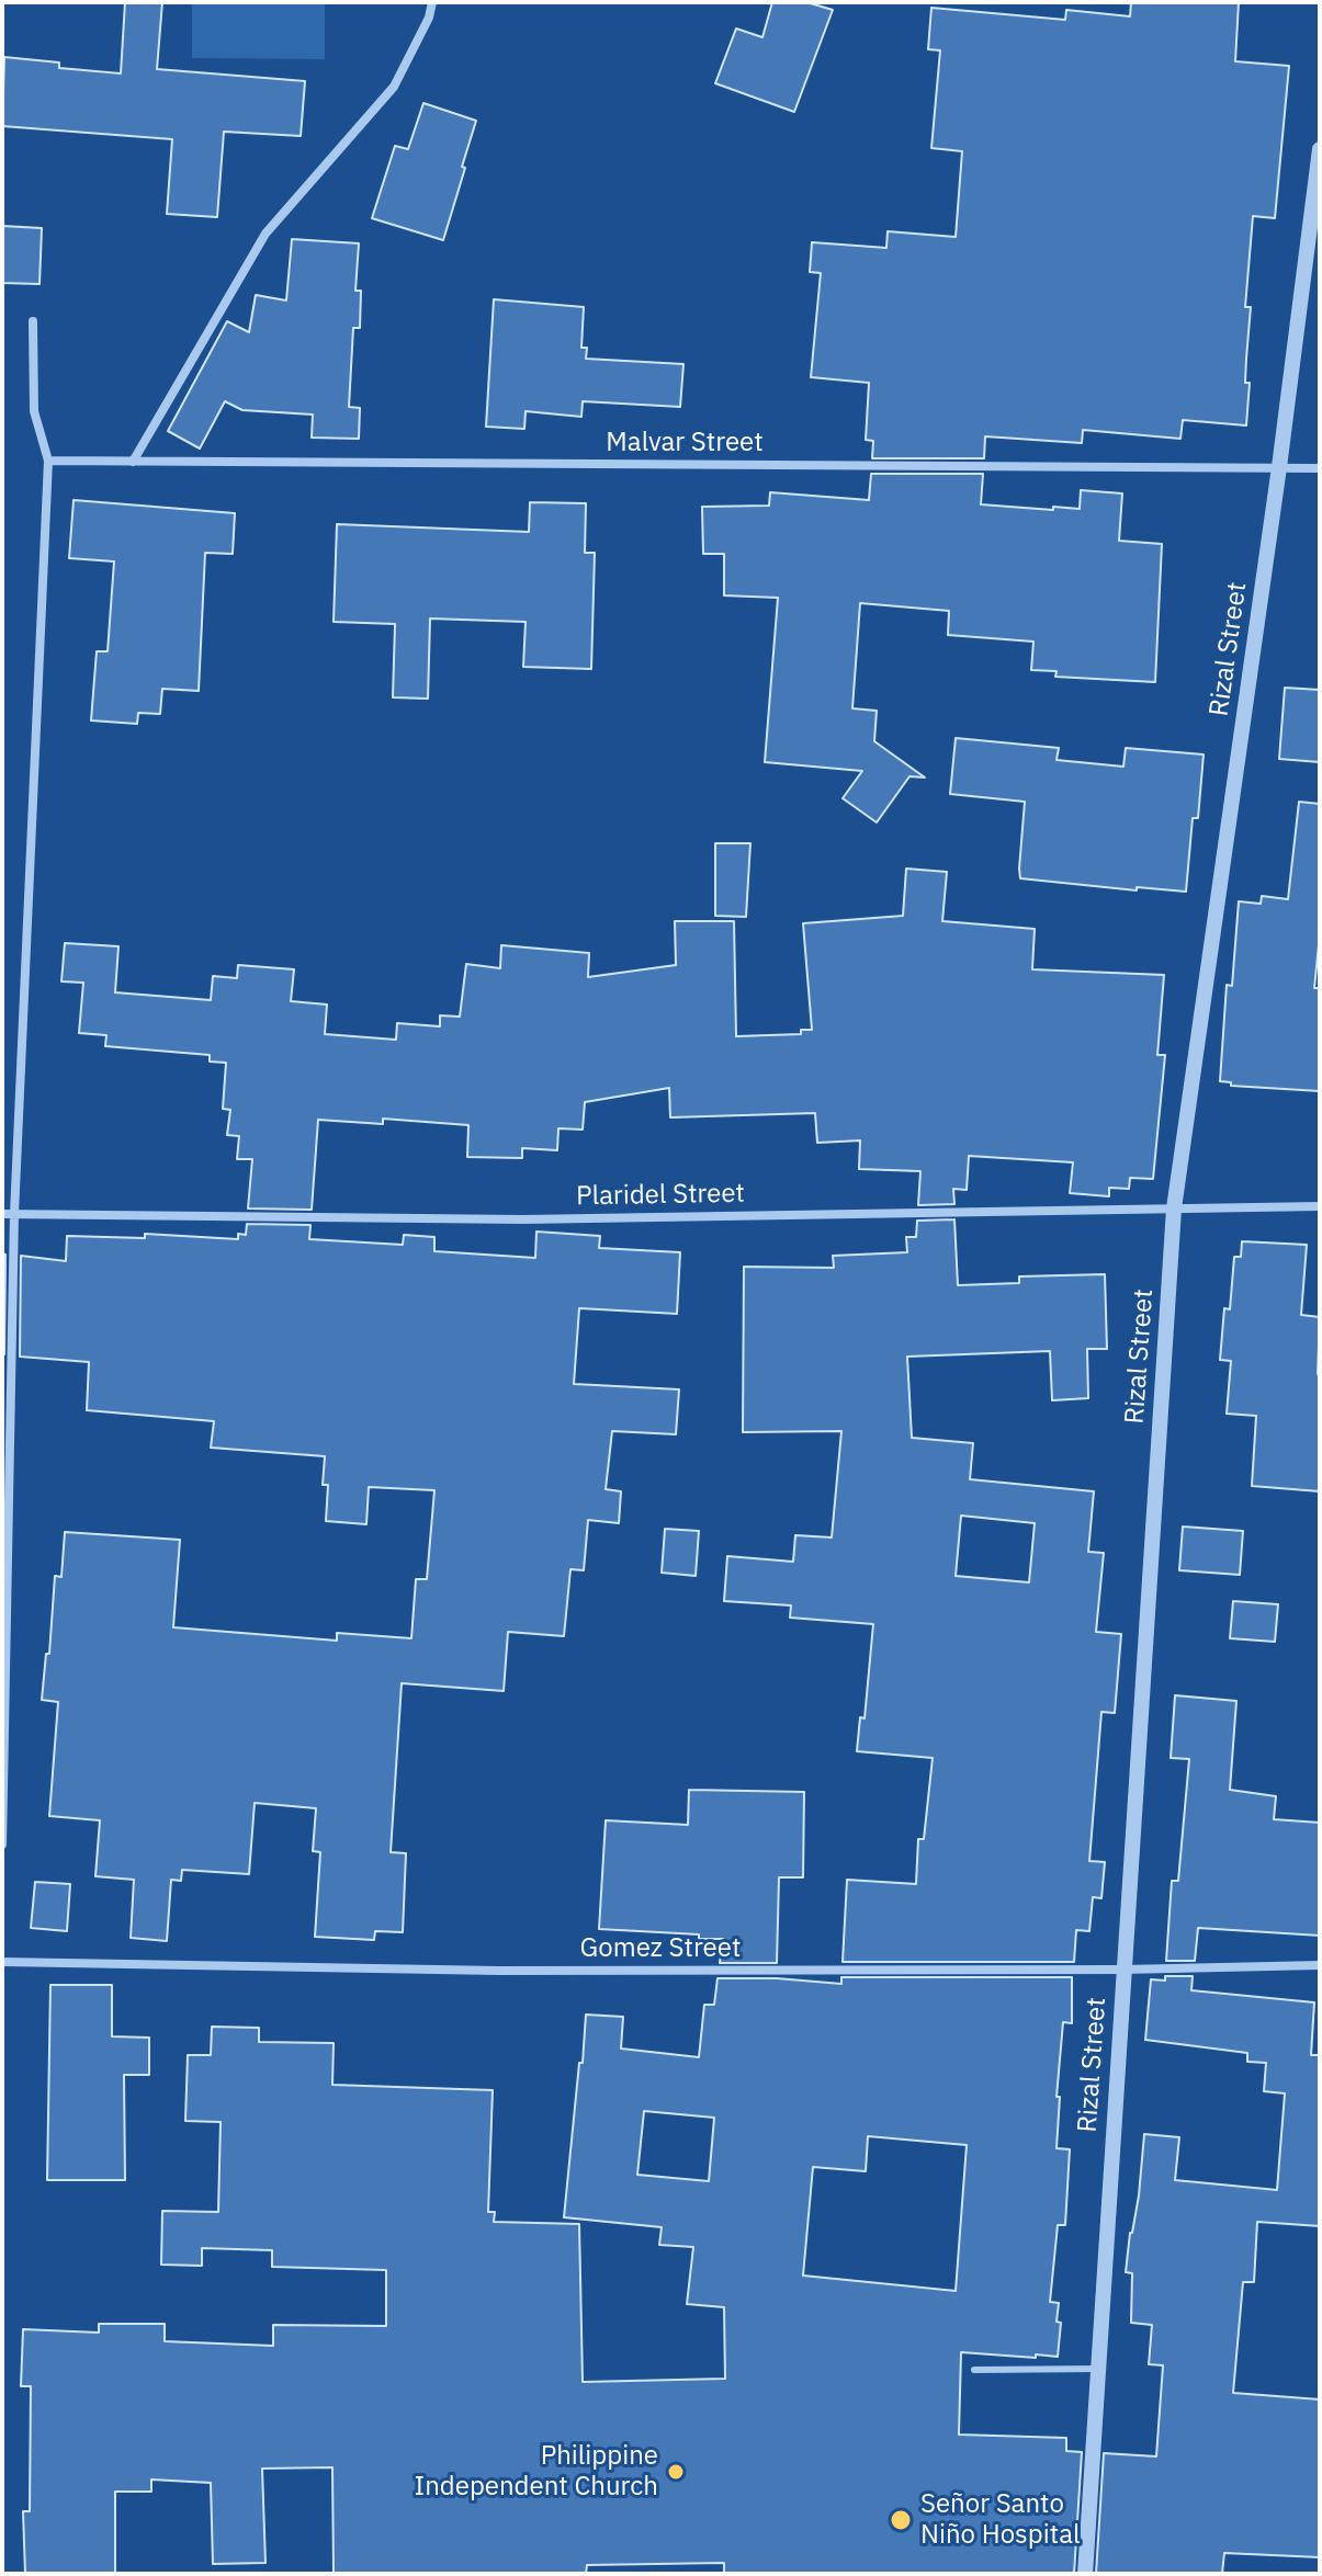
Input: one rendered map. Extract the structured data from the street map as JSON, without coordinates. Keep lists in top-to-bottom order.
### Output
{
  "streets": {
    "street": [
      "Malvar Street",
      "Rizal Street",
      "Plaridel Street",
      "Gomez Street"
    ]
  },
  "crossings": [
    ["Malvar Street", "Rizal Street"],
    ["Rizal Street", "Plaridel Street"],
    ["Rizal Street", "Gomez Street"]
  ],
  "places": ["Philippine Independent Church", "Señor Santo Niño Hospital"]
}
